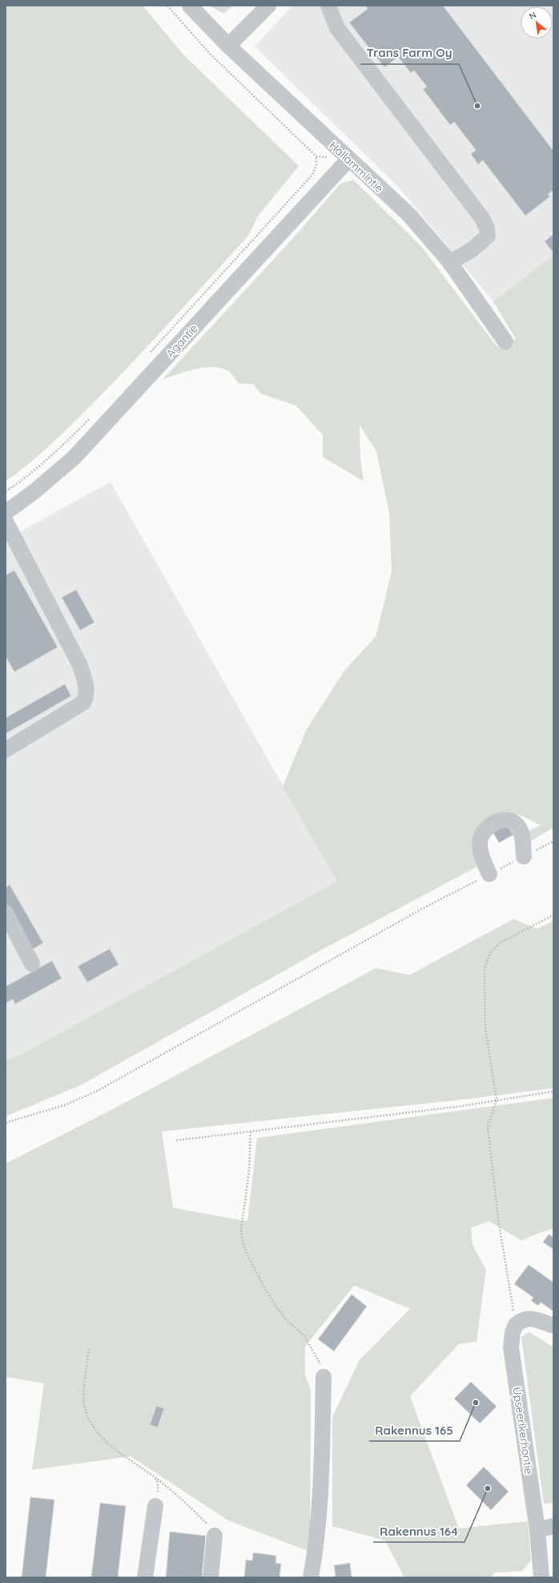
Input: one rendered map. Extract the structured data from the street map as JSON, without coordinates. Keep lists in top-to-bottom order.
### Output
{
  "streets": {
    "street": ["Hallammintie", "Agantie", "Upseerikerhontie"]
  },
  "crossings": [
    ["Hallammintie", "Agantie"]
  ],
  "places": ["Trans Farm Oy", "Rakennus 165", "Rakennus 164"],
  "north": "top left"
}
